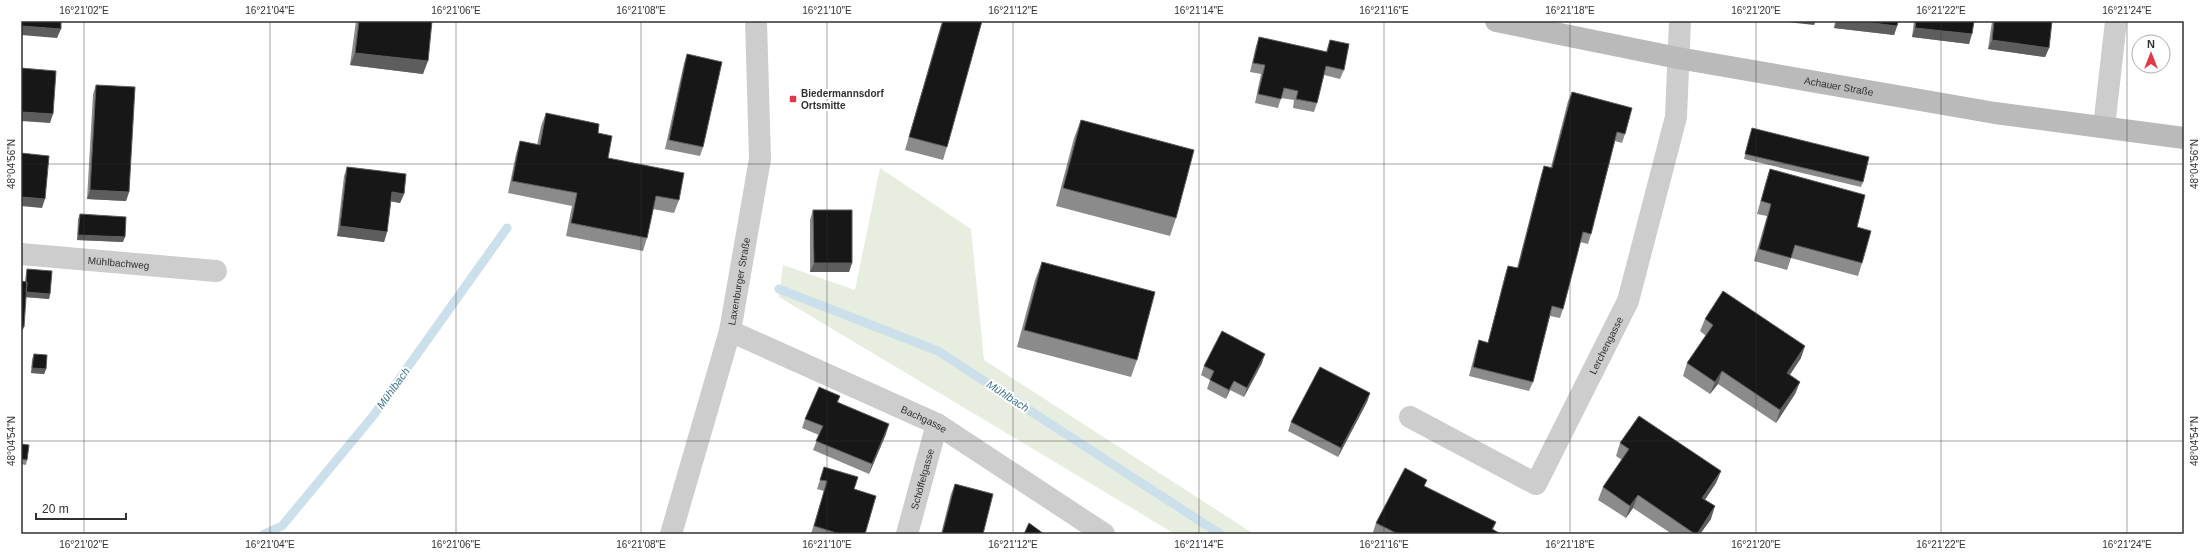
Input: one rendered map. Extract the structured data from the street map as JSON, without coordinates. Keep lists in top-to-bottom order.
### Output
{
  "streets": {
    "street": [
      "Achauer Straße",
      "Mühlbachweg",
      "Laxenburger Straße",
      "Lerchengasse",
      "Bachgasse",
      "Schöffelgasse"
    ]
  },
  "crossings": [
    ["Achauer Straße", "Lerchengasse"],
    ["Laxenburger Straße", "Bachgasse"],
    ["Bachgasse", "Schöffelgasse"]
  ],
  "water": ["Mühlbach"],
  "places": {
    "transit": ["Biedermannsdorf Ortsmitte"]
  },
  "scale_bar": "20 m",
  "north": "top",
  "coordinates": [
    "16°21'02\"E",
    "16°21'04\"E",
    "16°21'06\"E",
    "16°21'08\"E",
    "16°21'10\"E",
    "16°21'12\"E",
    "16°21'14\"E",
    "16°21'16\"E",
    "16°21'18\"E",
    "16°21'20\"E",
    "16°21'22\"E",
    "16°21'24\"E",
    "48°04'56\"N",
    "48°04'54\"N"
  ]
}
